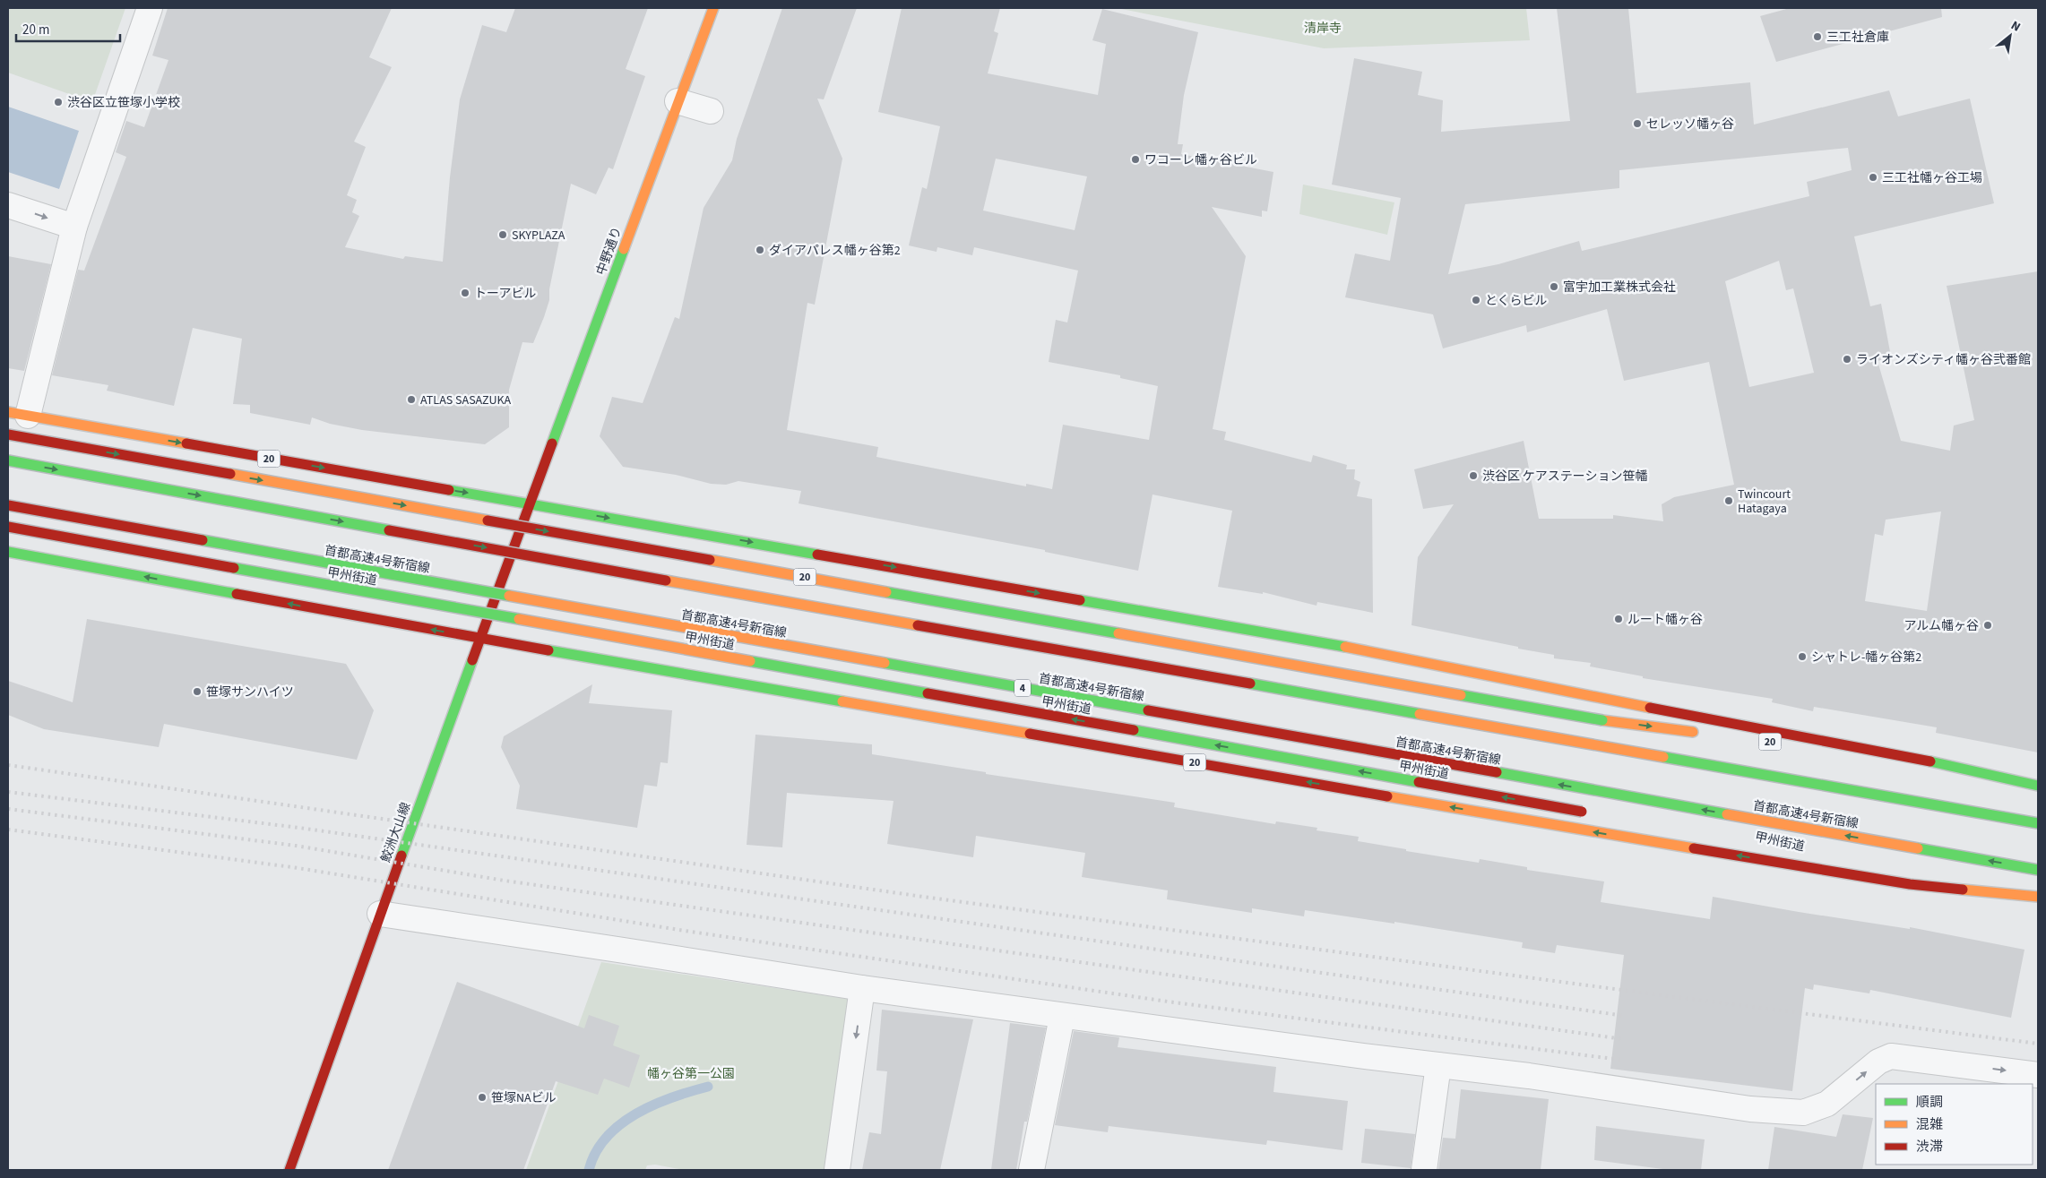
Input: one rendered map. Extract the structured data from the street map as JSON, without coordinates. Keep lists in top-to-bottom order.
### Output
{
  "streets": {
    "main road": [
      "中野通り",
      "20",
      "首都高速4号新宿線",
      "甲州街道",
      "4",
      "鮫洲大山線"
    ]
  },
  "crossings": [
    ["中野通り", "20"],
    ["中野通り", "鮫洲大山線"],
    ["20", "甲州街道"],
    ["20", "鮫洲大山線"]
  ],
  "parks": ["清岸寺", "幡ヶ谷第一公園"],
  "places": [
    "三工社倉庫",
    "渋谷区立笹塚小学校",
    "セレッソ幡ヶ谷",
    "ワコーレ幡ヶ谷ビル",
    "三工社幡ヶ谷工場",
    "SKYPLAZA",
    "ダイアパレス幡ヶ谷第2",
    "富宇加工業株式会社",
    "トーアビル",
    "とくらビル",
    "ライオンズシティ幡ヶ谷弐番館",
    "ATLAS SASAZUKA",
    "渋谷区 ケアステーション笹幡",
    "Twincourt Hatagaya",
    "ルート幡ヶ谷",
    "アルム幡ヶ谷",
    "シャトレ-幡ヶ谷第2",
    "笹塚サンハイツ",
    "笹塚NAビル"
  ],
  "legend": ["順調", "混雑", "渋滞"],
  "scale_bar": "20 m",
  "north": "top right"
}
